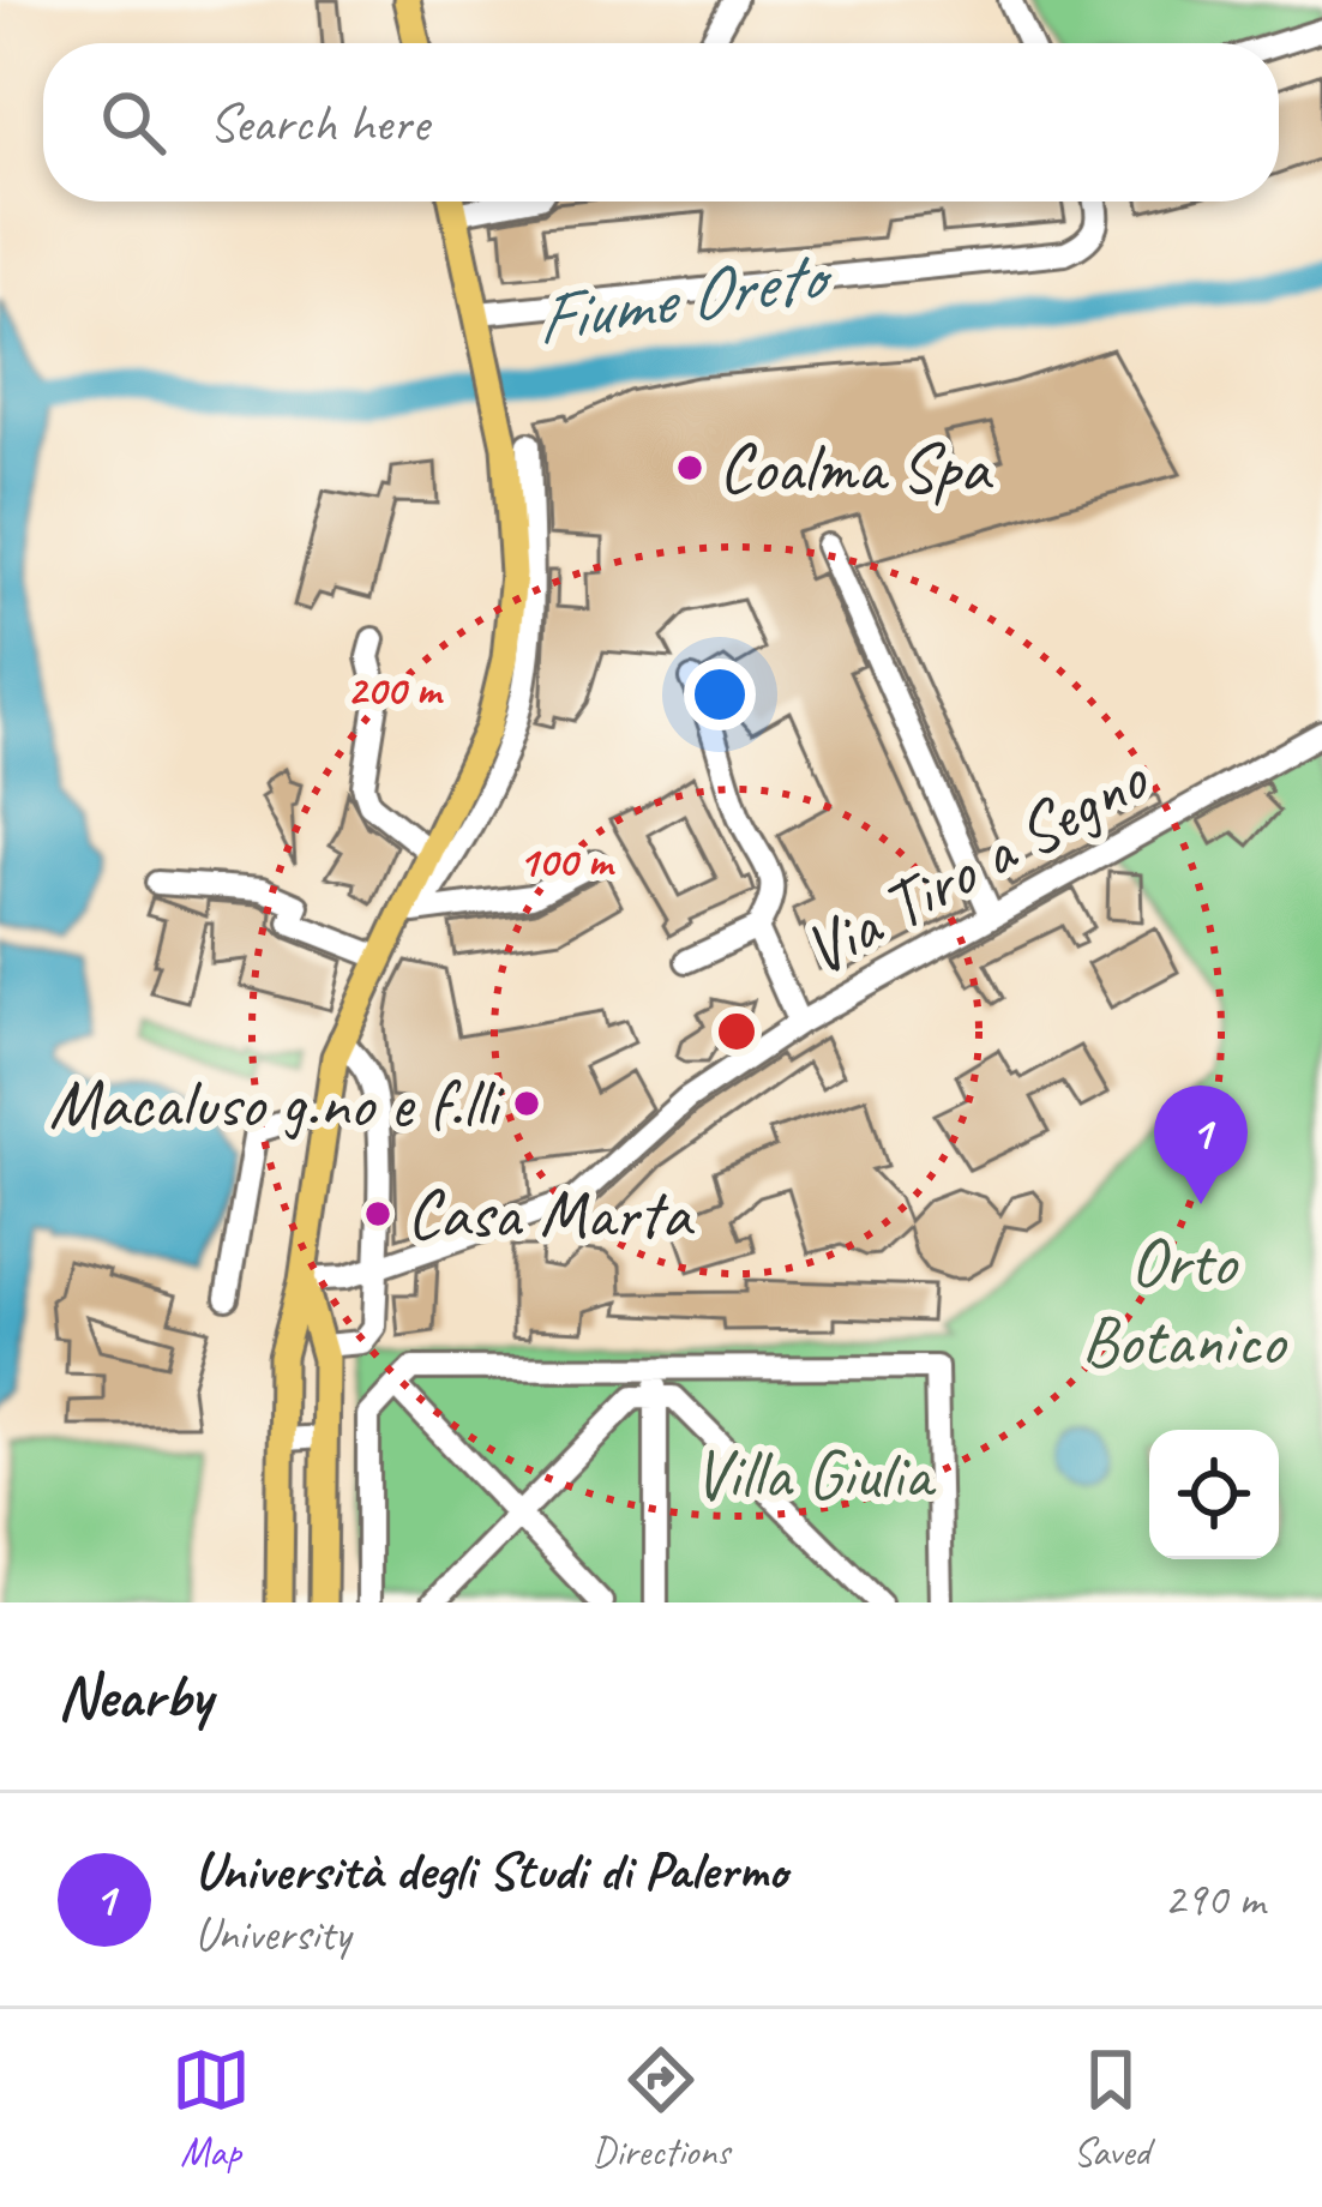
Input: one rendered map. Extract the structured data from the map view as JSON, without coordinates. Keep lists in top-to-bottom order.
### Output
{
  "streets": {
    "street": ["Via Tiro a Segno"]
  },
  "water": ["Fiume Oreto"],
  "parks": ["Orto Botanico", "Villa Giulia"],
  "places": ["Coalma Spa", "Macaluso g.no e f.lli", "Casa Marta"],
  "page": {
    "search": "Search here",
    "pins": "1",
    "heading": "Nearby",
    "list": [
      {
        "mark": "1",
        "name": "Università degli Studi di Palermo",
        "note": "University",
        "value": "290 m"
      }
    ],
    "nav": ["Map", "Directions", "Saved"]
  },
  "rings": ["200 m", "100 m"]
}
